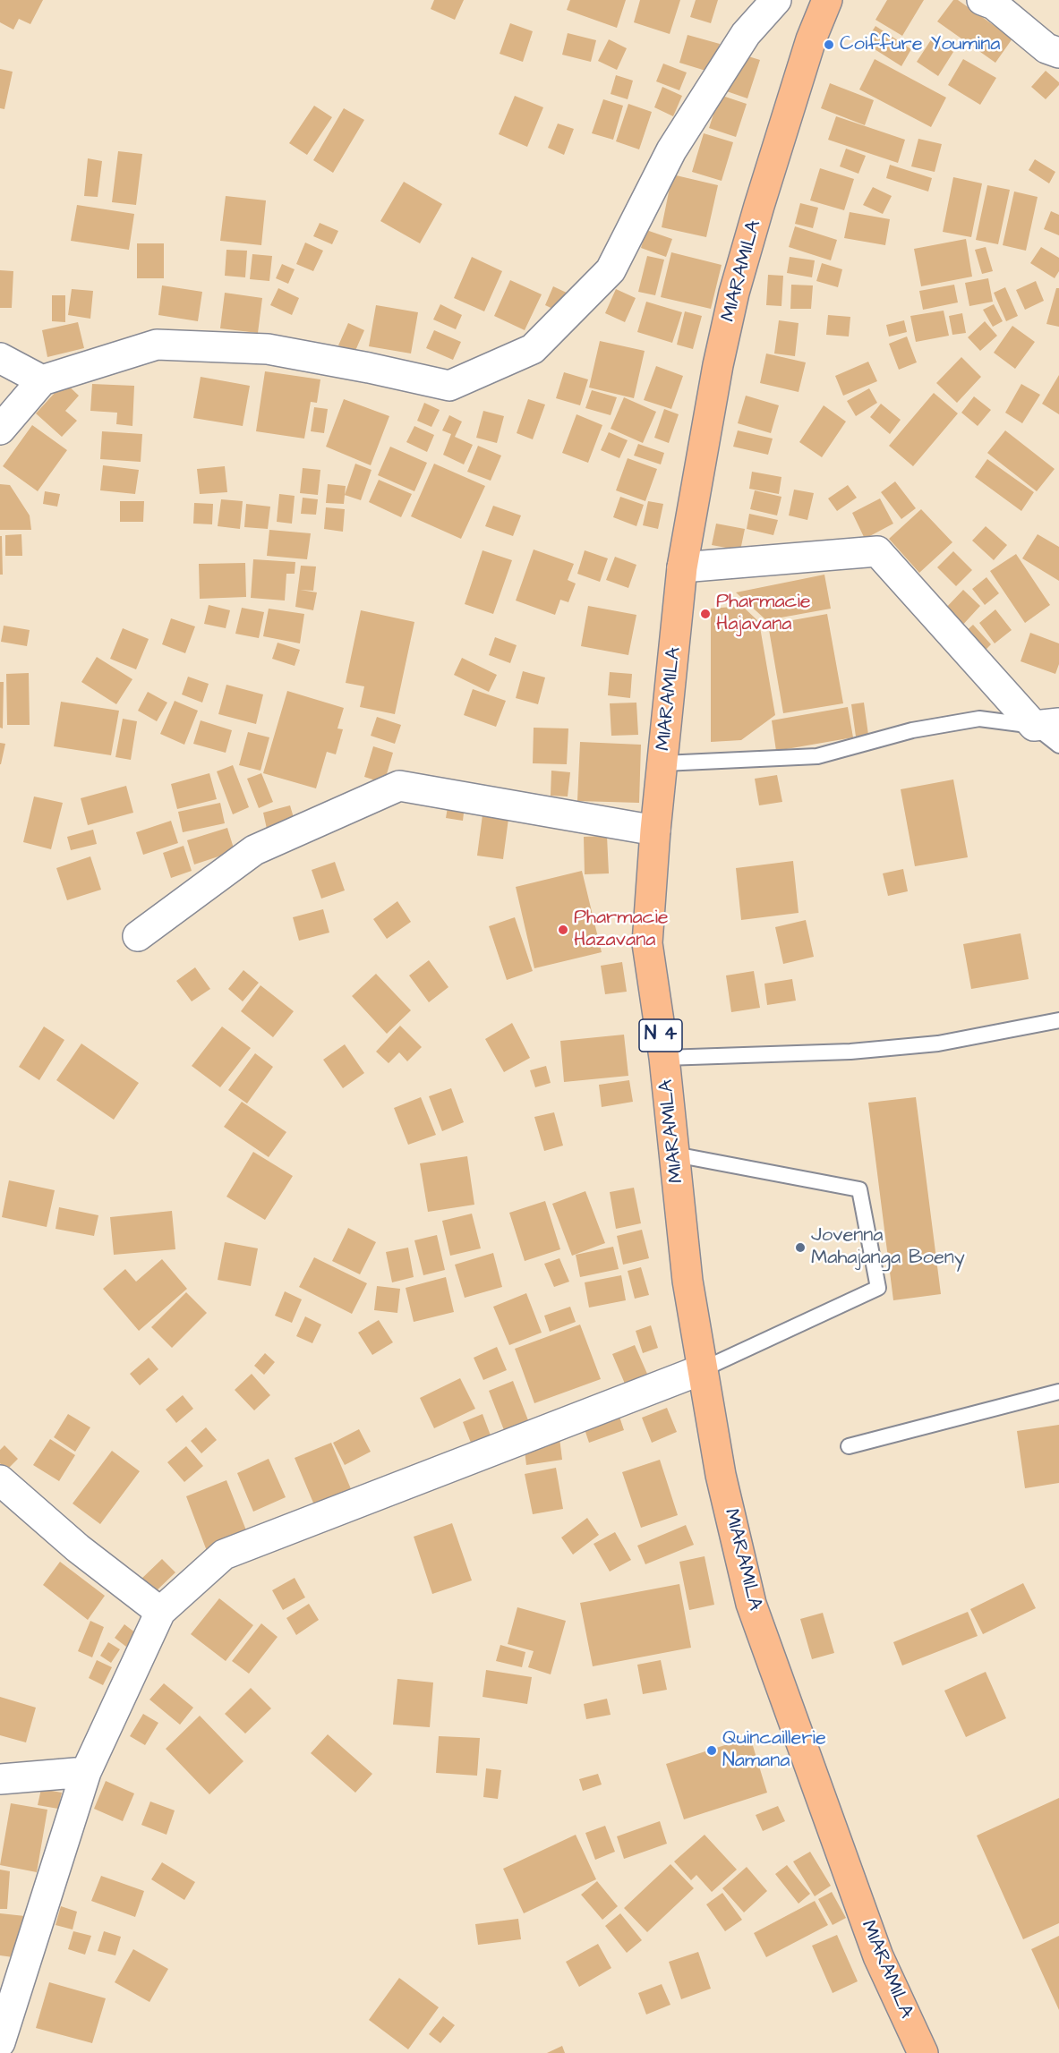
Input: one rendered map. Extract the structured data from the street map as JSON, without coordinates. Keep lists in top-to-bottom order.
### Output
{
  "streets": {
    "main road": ["MIARAMILA", "N 4"]
  },
  "places": [
    "Coiffure Youmina",
    "Pharmacie Hajavana",
    "Pharmacie Hazavana",
    "Jovenna Mahajanga Boeny",
    "Quincaillerie Namana"
  ]
}
